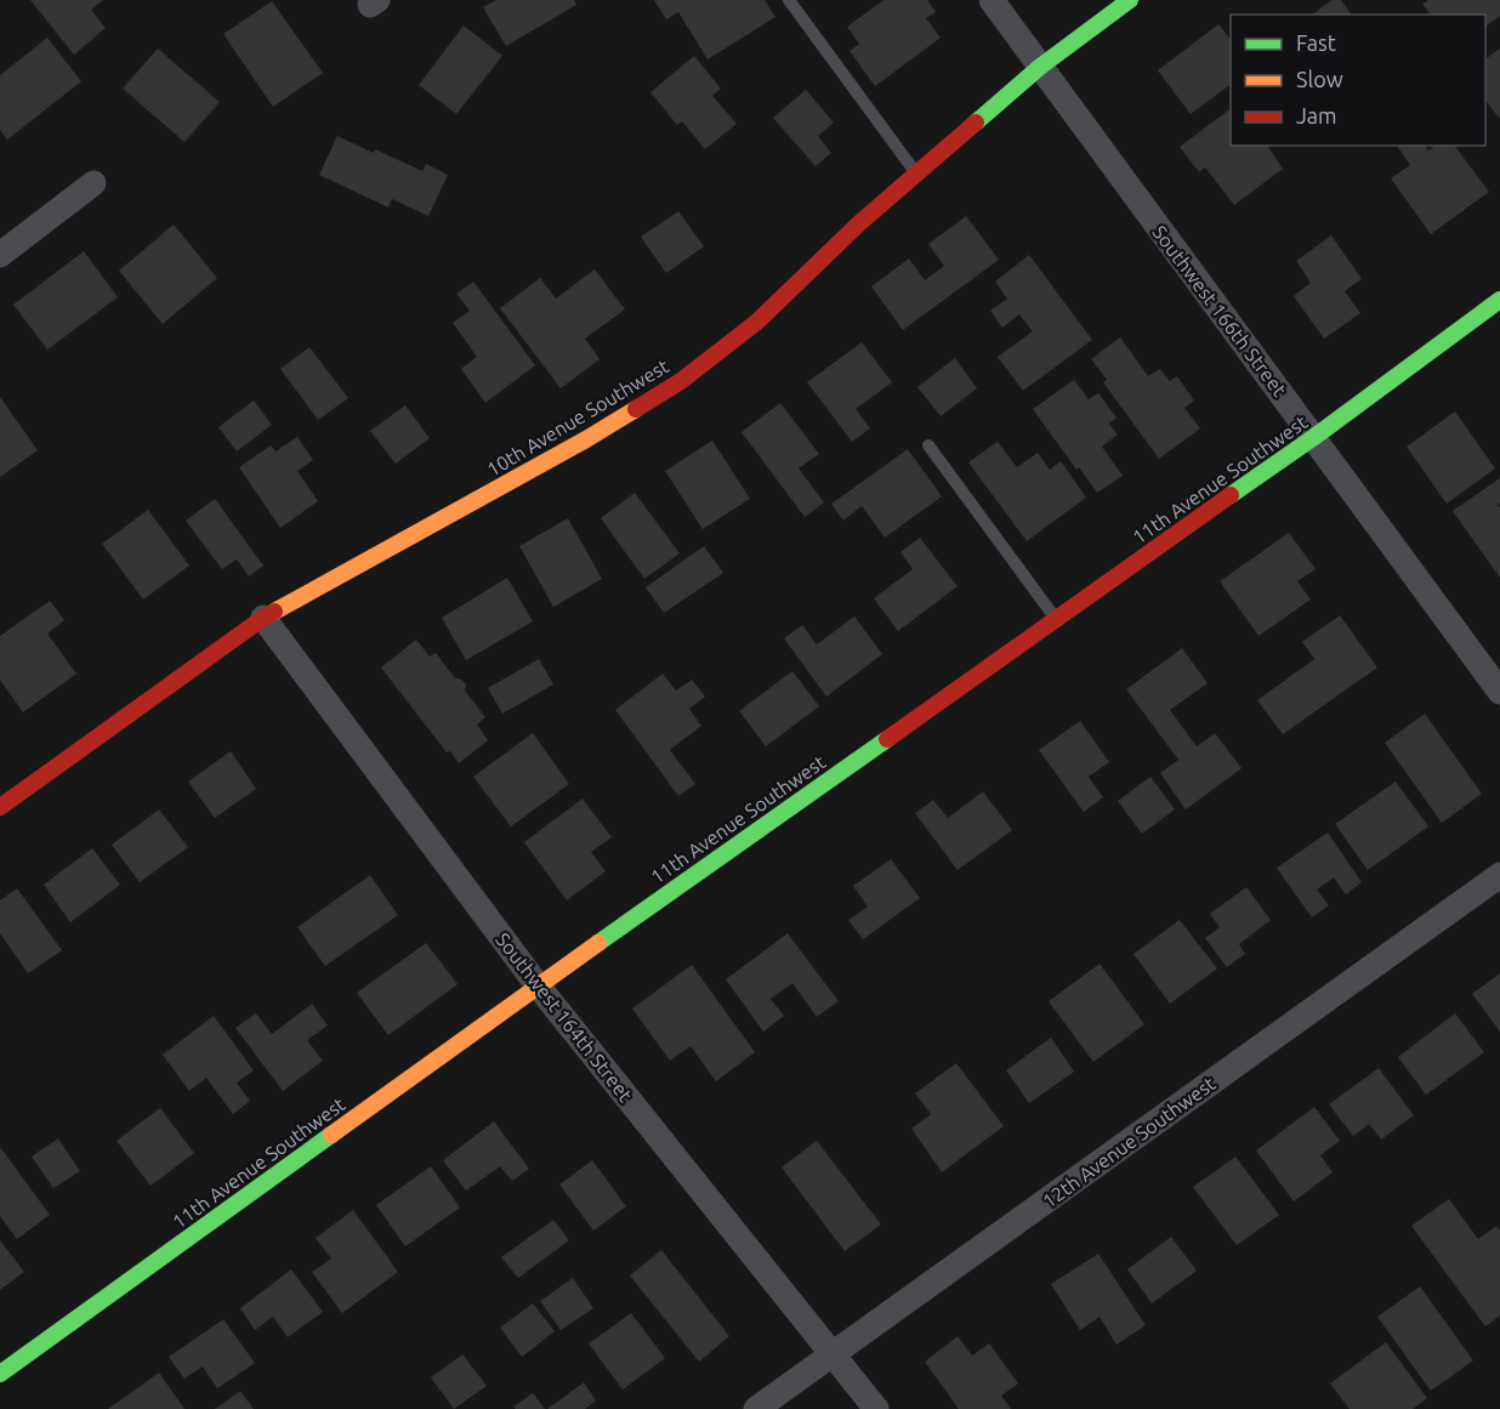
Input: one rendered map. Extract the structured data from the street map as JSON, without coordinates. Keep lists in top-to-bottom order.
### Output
{
  "streets": {
    "street": [
      "Southwest 166th Street",
      "10th Avenue Southwest",
      "11th Avenue Southwest",
      "Southwest 164th Street",
      "12th Avenue Southwest"
    ]
  },
  "crossings": [
    ["Southwest 166th Street", "10th Avenue Southwest"],
    ["Southwest 166th Street", "11th Avenue Southwest"],
    ["10th Avenue Southwest", "Southwest 164th Street"],
    ["11th Avenue Southwest", "Southwest 164th Street"],
    ["Southwest 164th Street", "12th Avenue Southwest"]
  ],
  "legend": ["Fast", "Slow", "Jam"]
}
